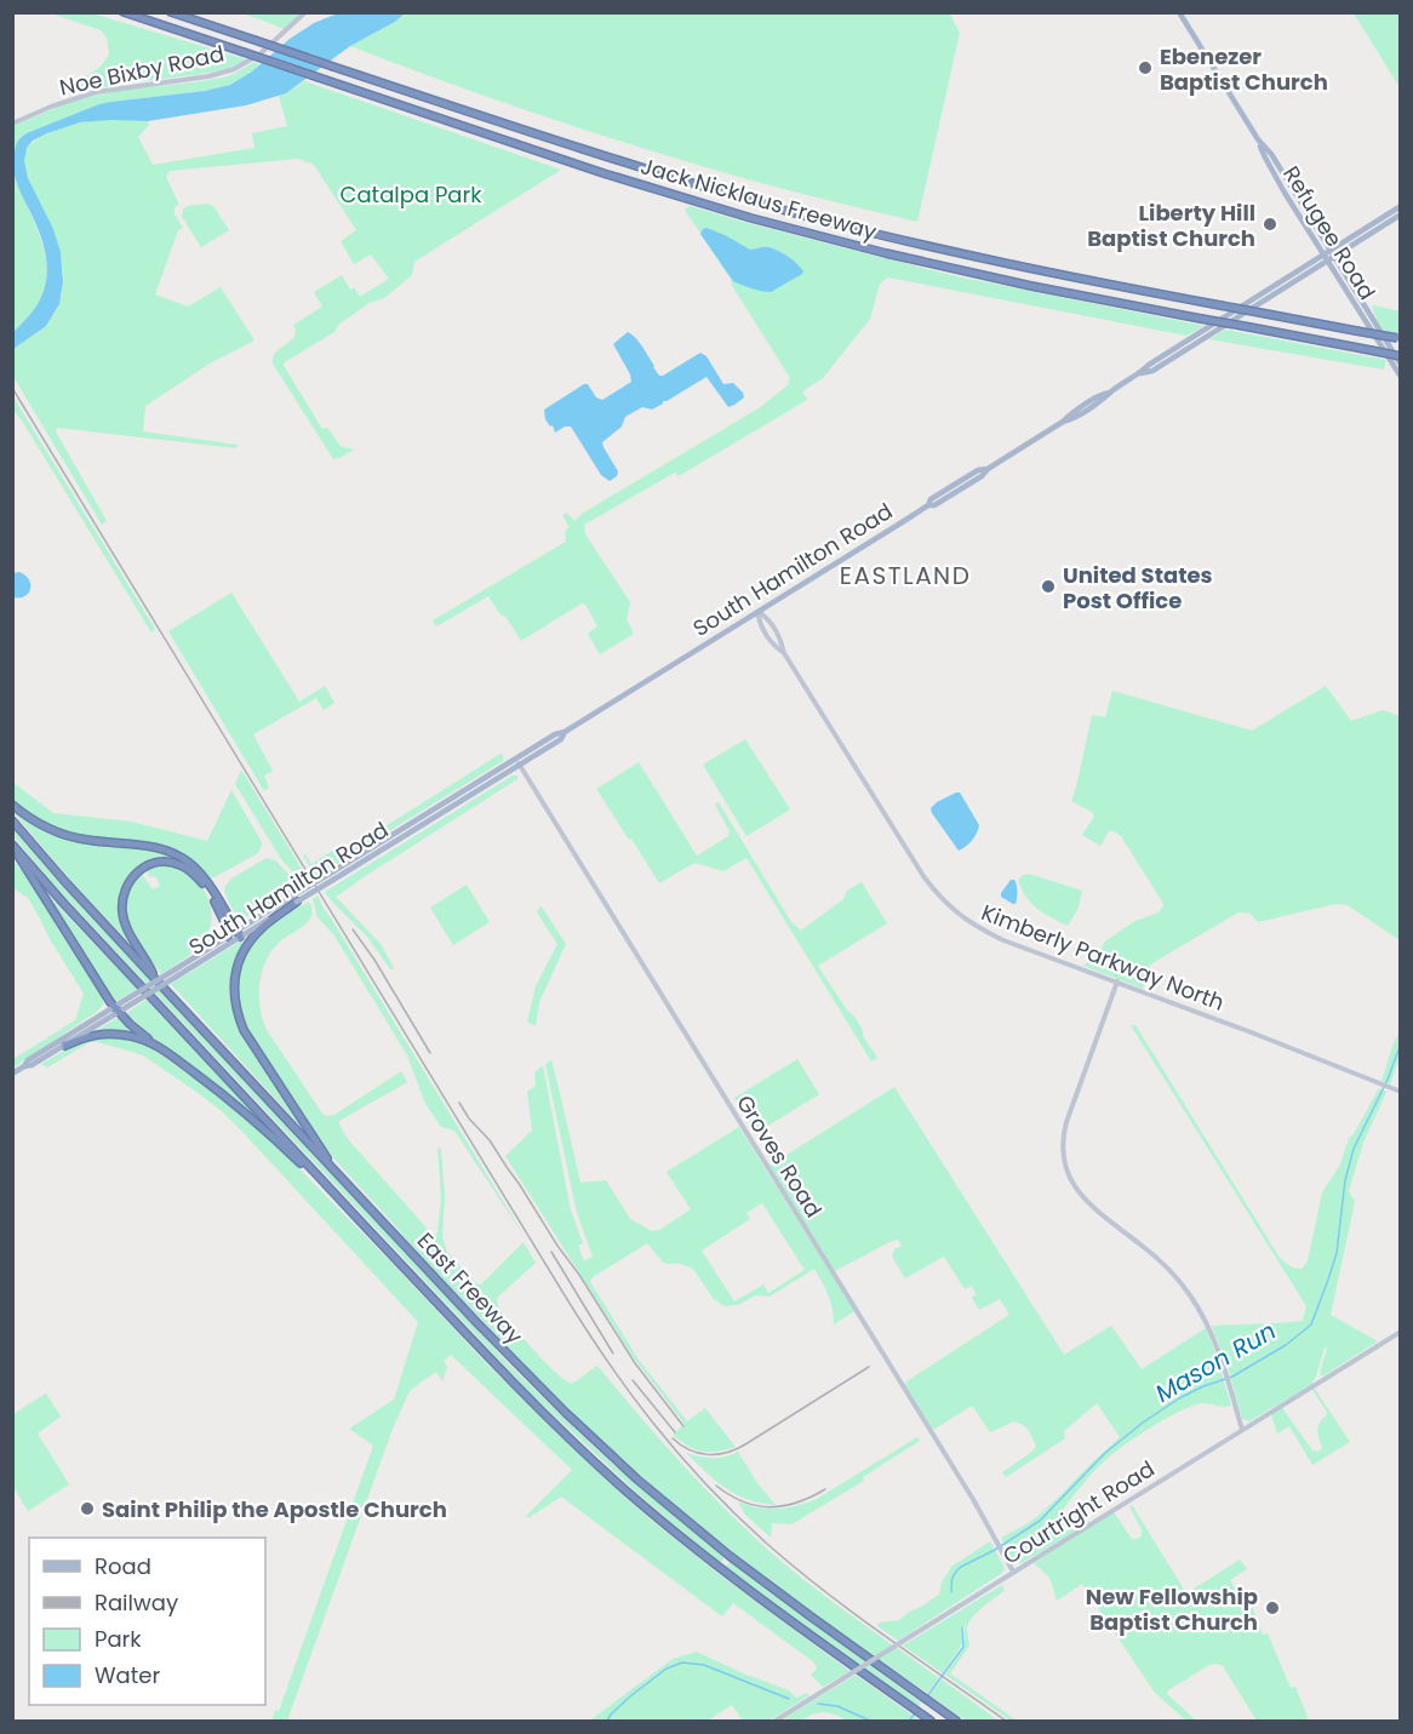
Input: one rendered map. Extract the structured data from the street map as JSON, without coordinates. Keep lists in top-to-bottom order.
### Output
{
  "streets": {
    "highway": ["Jack Nicklaus Freeway", "East Freeway"],
    "main road": ["Refugee Road", "South Hamilton Road"],
    "street": [
      "Noe Bixby Road",
      "Kimberly Parkway North",
      "Groves Road",
      "Courtright Road"
    ]
  },
  "crossings": [
    ["Refugee Road", "South Hamilton Road"],
    ["South Hamilton Road", "Groves Road"],
    ["Groves Road", "Courtright Road"]
  ],
  "districts": ["EASTLAND"],
  "water": ["Mason Run"],
  "parks": ["Catalpa Park"],
  "places": [
    "Ebenezer Baptist Church",
    "Liberty Hill Baptist Church",
    "United States Post Office",
    "Saint Philip the Apostle Church",
    "New Fellowship Baptist Church"
  ],
  "legend": [
    "Road",
    "Railway",
    "Park",
    "Water"
  ]
}
